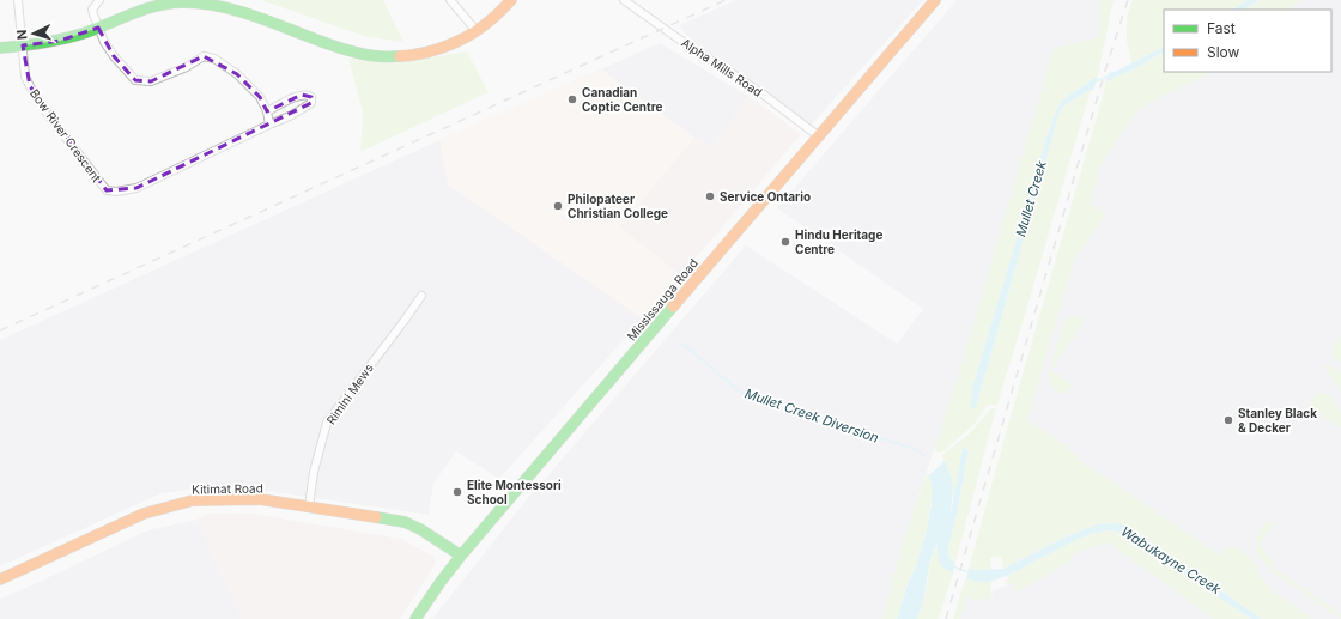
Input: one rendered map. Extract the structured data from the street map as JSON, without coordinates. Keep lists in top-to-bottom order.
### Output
{
  "streets": {
    "street": [
      "Alpha Mills Road",
      "Bow River Crescent",
      "Mississauga Road",
      "Rimini Mews",
      "Kitimat Road"
    ]
  },
  "crossings": [
    ["Alpha Mills Road", "Mississauga Road"],
    ["Mississauga Road", "Kitimat Road"],
    ["Rimini Mews", "Kitimat Road"]
  ],
  "water": ["Mullet Creek", "Mullet Creek Diversion", "Wabukayne Creek"],
  "places": [
    "Canadian Coptic Centre",
    "Service Ontario",
    "Philopateer Christian College",
    "Hindu Heritage Centre",
    "Stanley Black & Decker",
    "Elite Montessori School"
  ],
  "legend": ["Fast", "Slow"],
  "north": "left"
}
